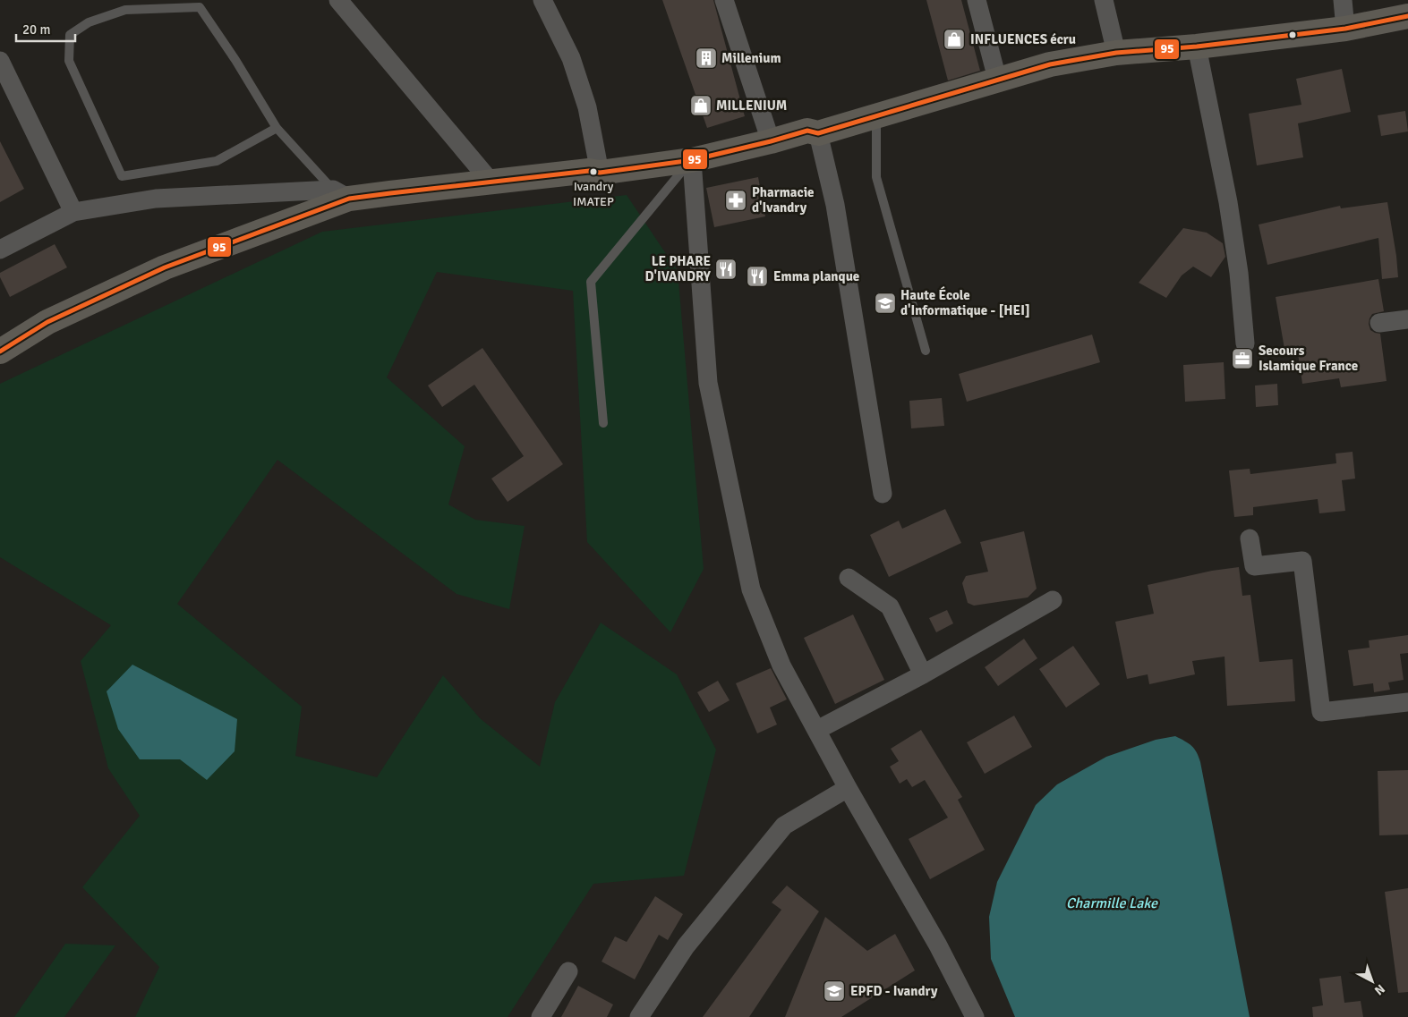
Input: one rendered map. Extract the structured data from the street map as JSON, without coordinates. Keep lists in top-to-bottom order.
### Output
{
  "water": ["Charmille Lake"],
  "places": {
    "shop": ["INFLUENCES écru", "MILLENIUM"],
    "building": ["Millenium"],
    "other": ["Ivandry IMATEP"],
    "pharmacy": ["Pharmacie d'Ivandry"],
    "restaurant": ["LE PHARE D'IVANDRY", "Emma planque"],
    "school or university": ["Haute École d'Informatique - [HEI]", "EPFD - Ivandry"],
    "office": ["Secours Islamique France"]
  },
  "lines": ["transit line 95"],
  "scale_bar": "20 m",
  "north": "bottom right"
}
